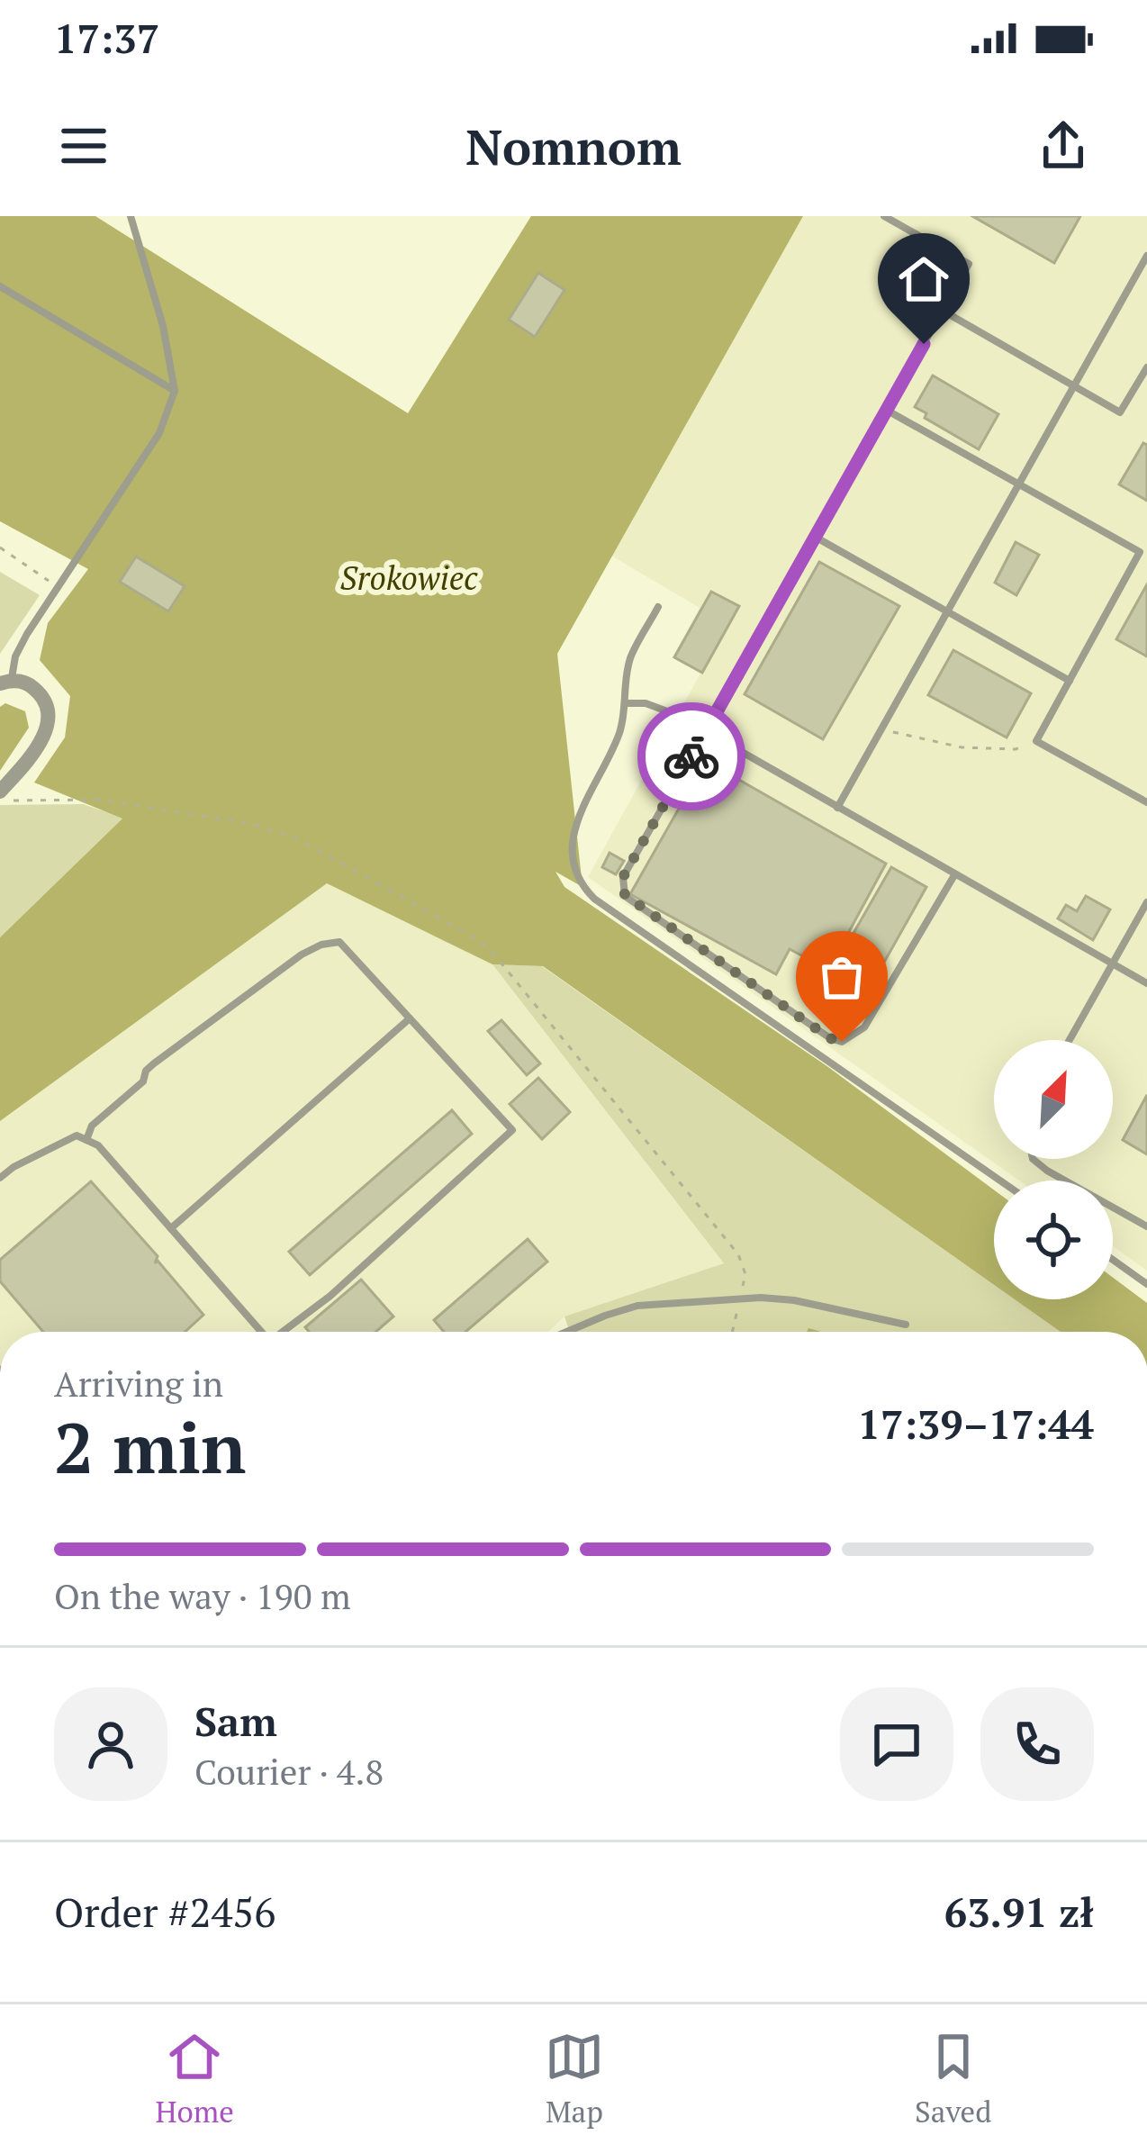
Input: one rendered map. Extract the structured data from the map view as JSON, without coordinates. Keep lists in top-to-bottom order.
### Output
{
  "parks": ["Srokowiec"],
  "north": "top right",
  "page": {
    "status": "17:37",
    "header": "Nomnom",
    "heading": ["2 min", "Arriving in", "17:39–17:44"],
    "panel": [
      "Sam",
      "Courier · 4.8",
      "Order #2456",
      "63.91 zł"
    ],
    "bar": "On the way · 190 m",
    "tabs": ["Home", "Map", "Saved"]
  }
}
